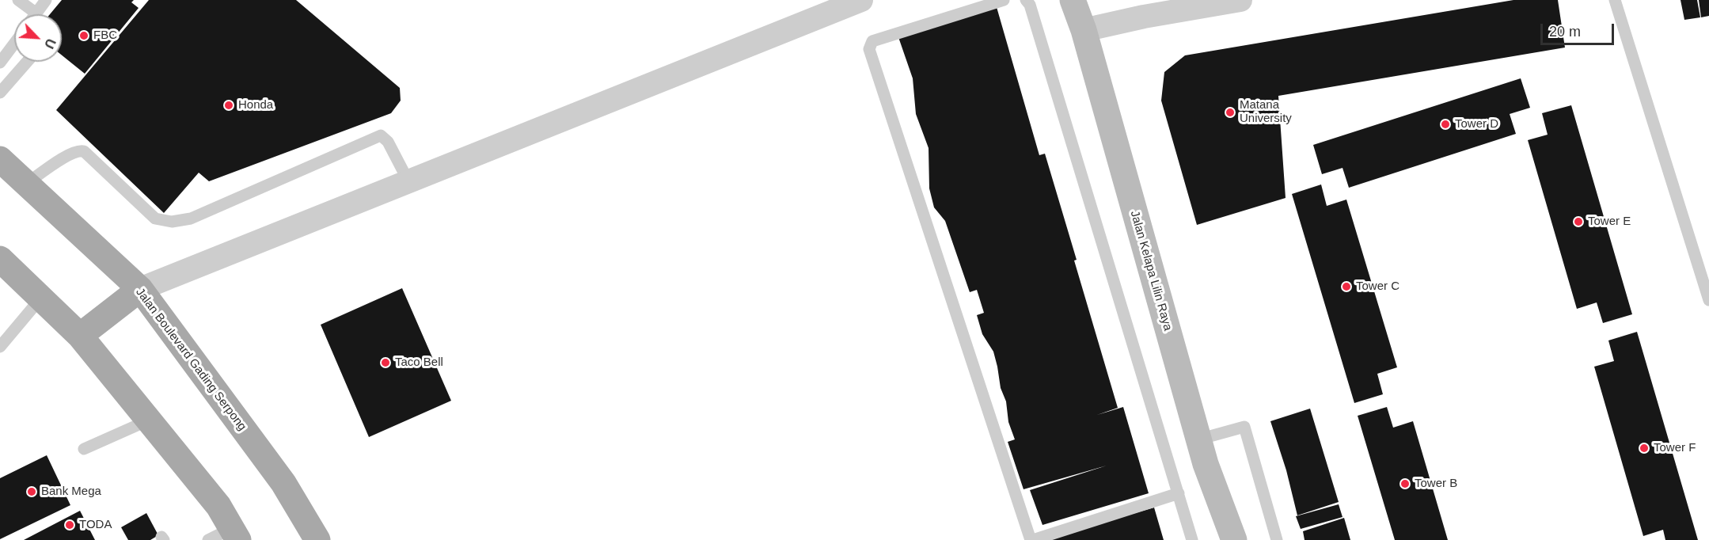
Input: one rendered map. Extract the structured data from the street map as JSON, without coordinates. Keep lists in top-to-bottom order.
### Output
{
  "streets": {
    "main road": ["Jalan Boulevard Gading Serpong"],
    "street": ["Jalan Kelapa Lilin Raya"]
  },
  "places": [
    "FBC",
    "Honda",
    "Matana University",
    "Tower D",
    "Tower E",
    "Tower C",
    "Taco Bell",
    "Tower F",
    "Tower B",
    "Bank Mega",
    "TODA"
  ],
  "scale_bar": "20 m",
  "north": "bottom right"
}
